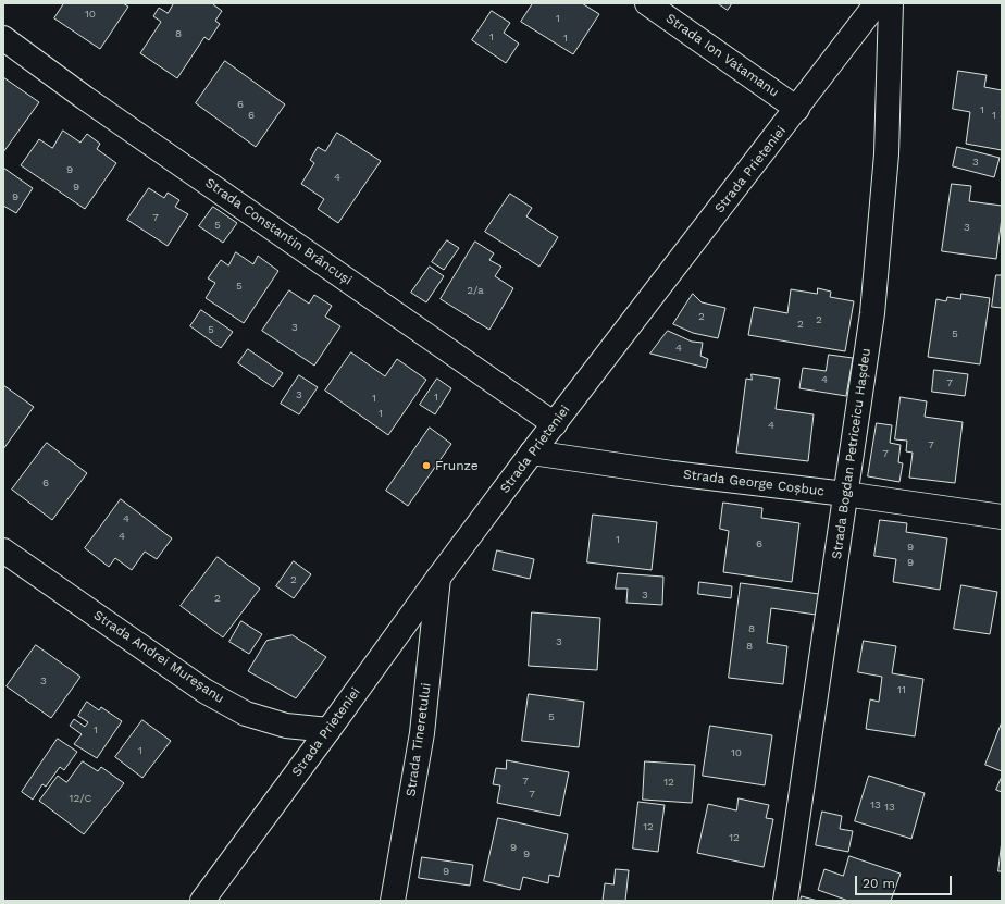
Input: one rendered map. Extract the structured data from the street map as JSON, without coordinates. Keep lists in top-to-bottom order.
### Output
{
  "streets": {
    "street": [
      "Strada Ion Vatamanu",
      "Strada Prieteniei",
      "Strada Constantin Brâncuși",
      "Strada Bogdan Petriceicu Hașdeu",
      "Strada George Coșbuc",
      "Strada Andrei Mureșanu",
      "Strada Tineretului"
    ]
  },
  "crossings": [
    ["Strada Ion Vatamanu", "Strada Prieteniei"],
    ["Strada Prieteniei", "Strada Constantin Brâncuși"],
    ["Strada Prieteniei", "Strada George Coșbuc"],
    ["Strada Prieteniei", "Strada Andrei Mureșanu"],
    ["Strada Prieteniei", "Strada Tineretului"],
    ["Strada Bogdan Petriceicu Hașdeu", "Strada George Coșbuc"]
  ],
  "places": ["Frunze"],
  "house_numbers": [
    "10",
    "1",
    "8",
    "1",
    "1",
    "6",
    "1",
    "6",
    "1",
    "3",
    "9",
    "4",
    "9",
    "9",
    "7",
    "5",
    "3",
    "5",
    "2/a",
    "2",
    "2",
    "2",
    "3",
    "5",
    "5",
    "4",
    "4",
    "7",
    "3",
    "1",
    "1",
    "1",
    "4",
    "7",
    "7",
    "6",
    "4",
    "4",
    "1",
    "6",
    "9",
    "9",
    "2",
    "3",
    "2",
    "8",
    "3",
    "8",
    "3",
    "11",
    "5",
    "1",
    "1",
    "10",
    "7",
    "12",
    "7",
    "12/C",
    "13",
    "13",
    "12",
    "12",
    "9",
    "9",
    "9"
  ],
  "scale_bar": "20 m"
}
